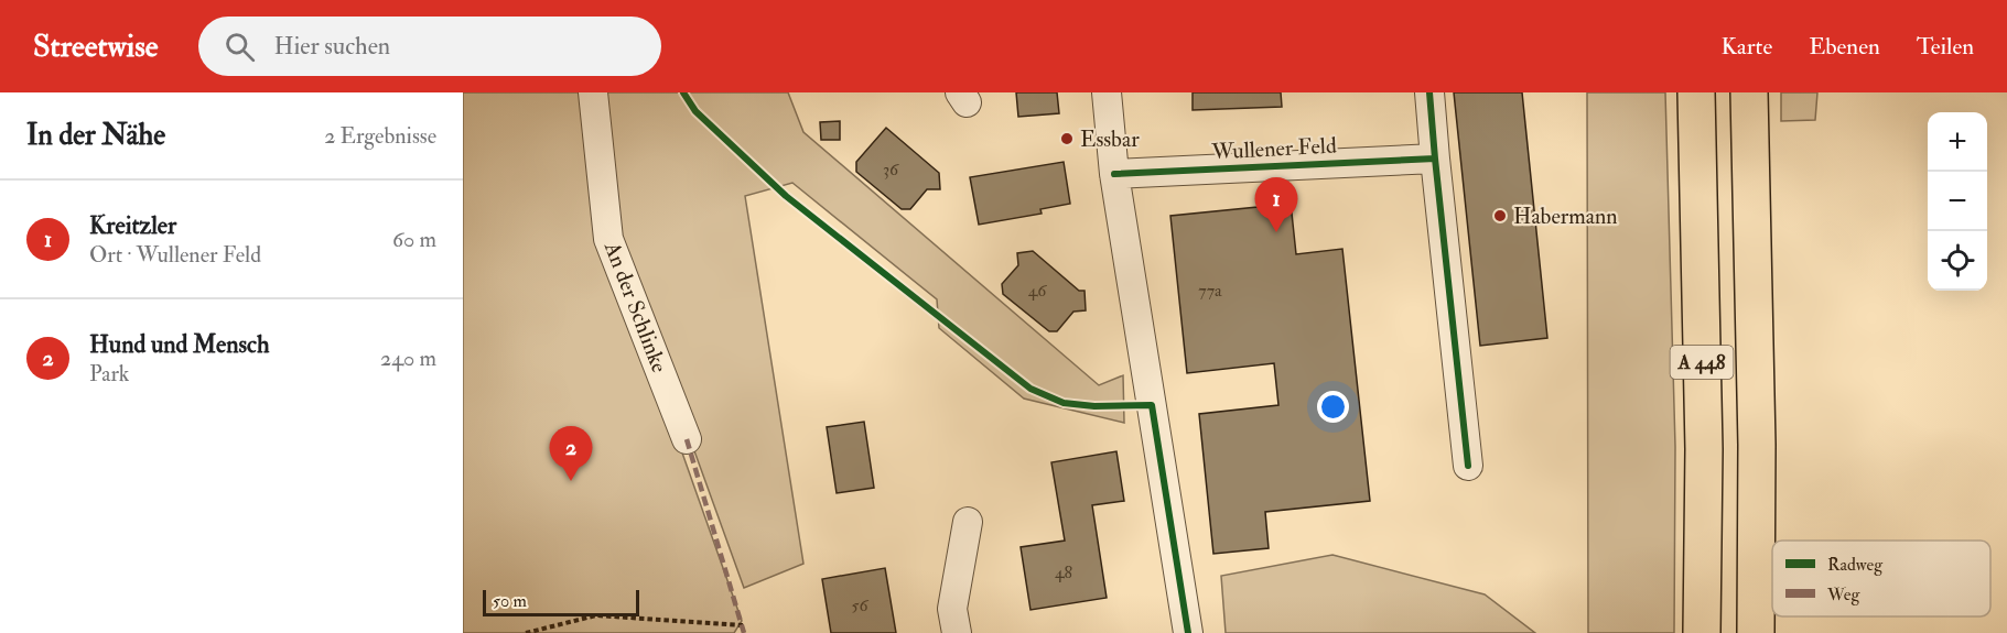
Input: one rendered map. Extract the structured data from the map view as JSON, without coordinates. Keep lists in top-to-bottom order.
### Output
{
  "streets": {
    "highway": ["A 448"],
    "street": ["Wullener Feld", "An der Schlinke"]
  },
  "places": ["Essbar", "Habermann"],
  "house_numbers": [
    "36",
    "46",
    "77a",
    "48",
    "56"
  ],
  "legend": ["Radweg", "Weg"],
  "scale_bar": "50 m",
  "page": {
    "header": "Streetwise",
    "search": "Hier suchen",
    "nav": ["Karte", "Ebenen", "Teilen"],
    "heading": ["In der Nähe", "2 Ergebnisse"],
    "map_buttons": ["+", "−"],
    "pins": ["1", "2"],
    "list": [
      {
        "mark": "1",
        "name": "Kreitzler",
        "note": "Ort · Wullener Feld",
        "value": "60 m"
      },
      {
        "mark": "2",
        "name": "Hund und Mensch",
        "note": "Park",
        "value": "240 m"
      }
    ],
    "scale": "50 m"
  }
}
